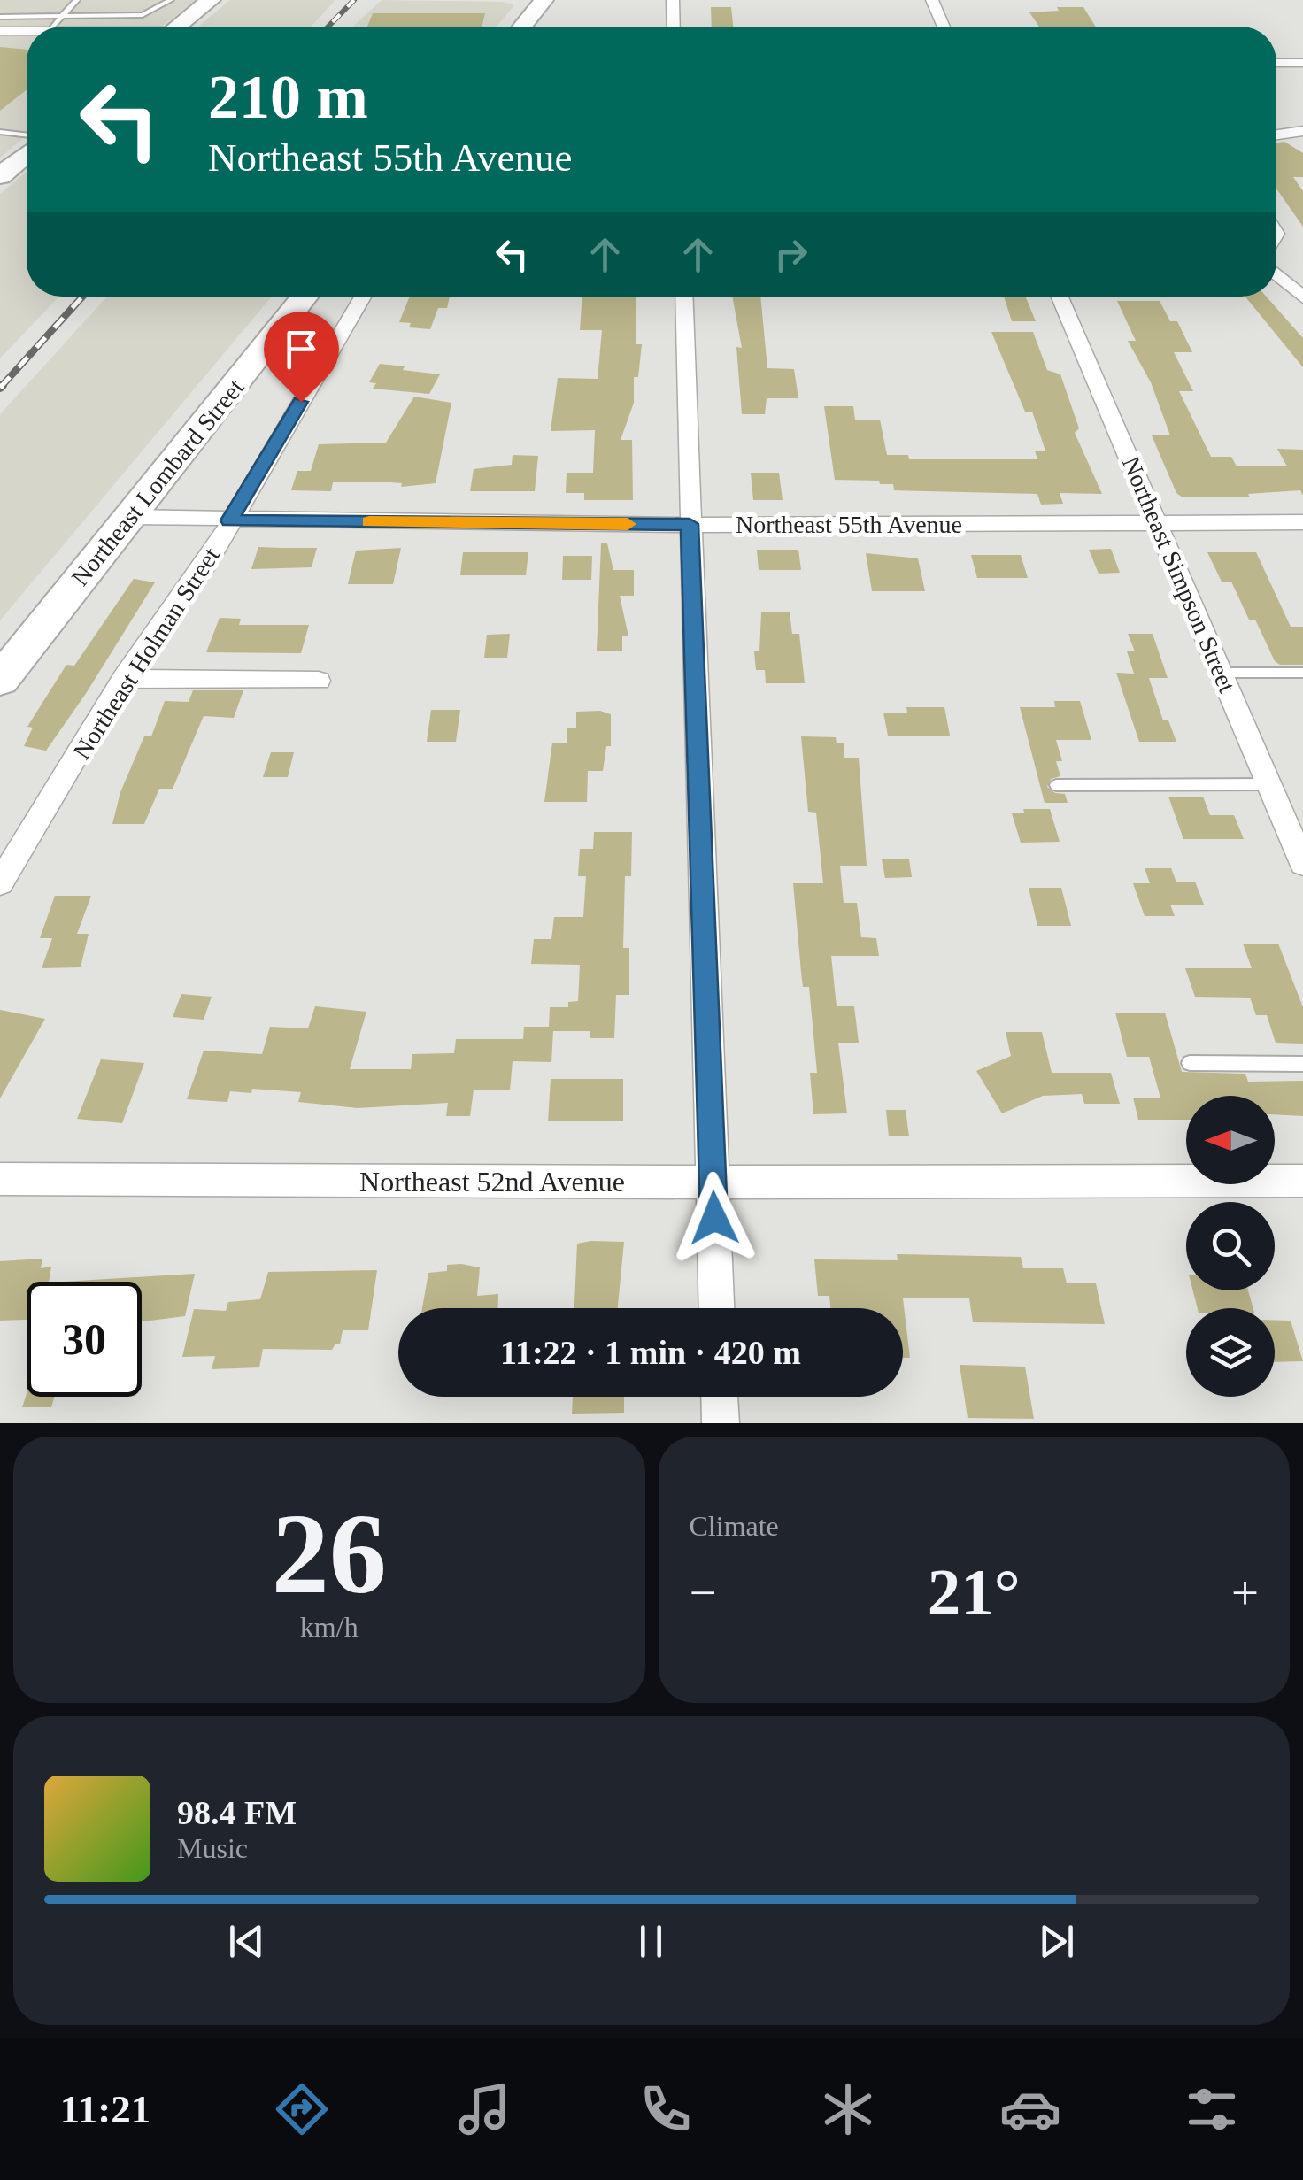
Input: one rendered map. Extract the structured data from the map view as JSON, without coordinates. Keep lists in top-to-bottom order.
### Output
{
  "streets": {
    "main road": ["Northeast Lombard Street"],
    "street": [
      "Northeast 55th Avenue",
      "Northeast Simpson Street",
      "Northeast Holman Street",
      "Northeast 52nd Avenue"
    ]
  },
  "crossings": [
    ["Northeast Lombard Street", "Northeast 55th Avenue"],
    ["Northeast 55th Avenue", "Northeast Simpson Street"],
    ["Northeast 55th Avenue", "Northeast Holman Street"]
  ],
  "north": "left",
  "page": {
    "turn": ["210 m", "Northeast 55th Avenue"],
    "limit": "30",
    "trip": "11:22 · 1 min · 420 m",
    "tile": [
      ["26", "km/h"],
      "Climate"
    ],
    "heat": ["−", "21°", "+"],
    "song": ["98.4 FM", "Music"],
    "tabs": "11:21"
  }
}
